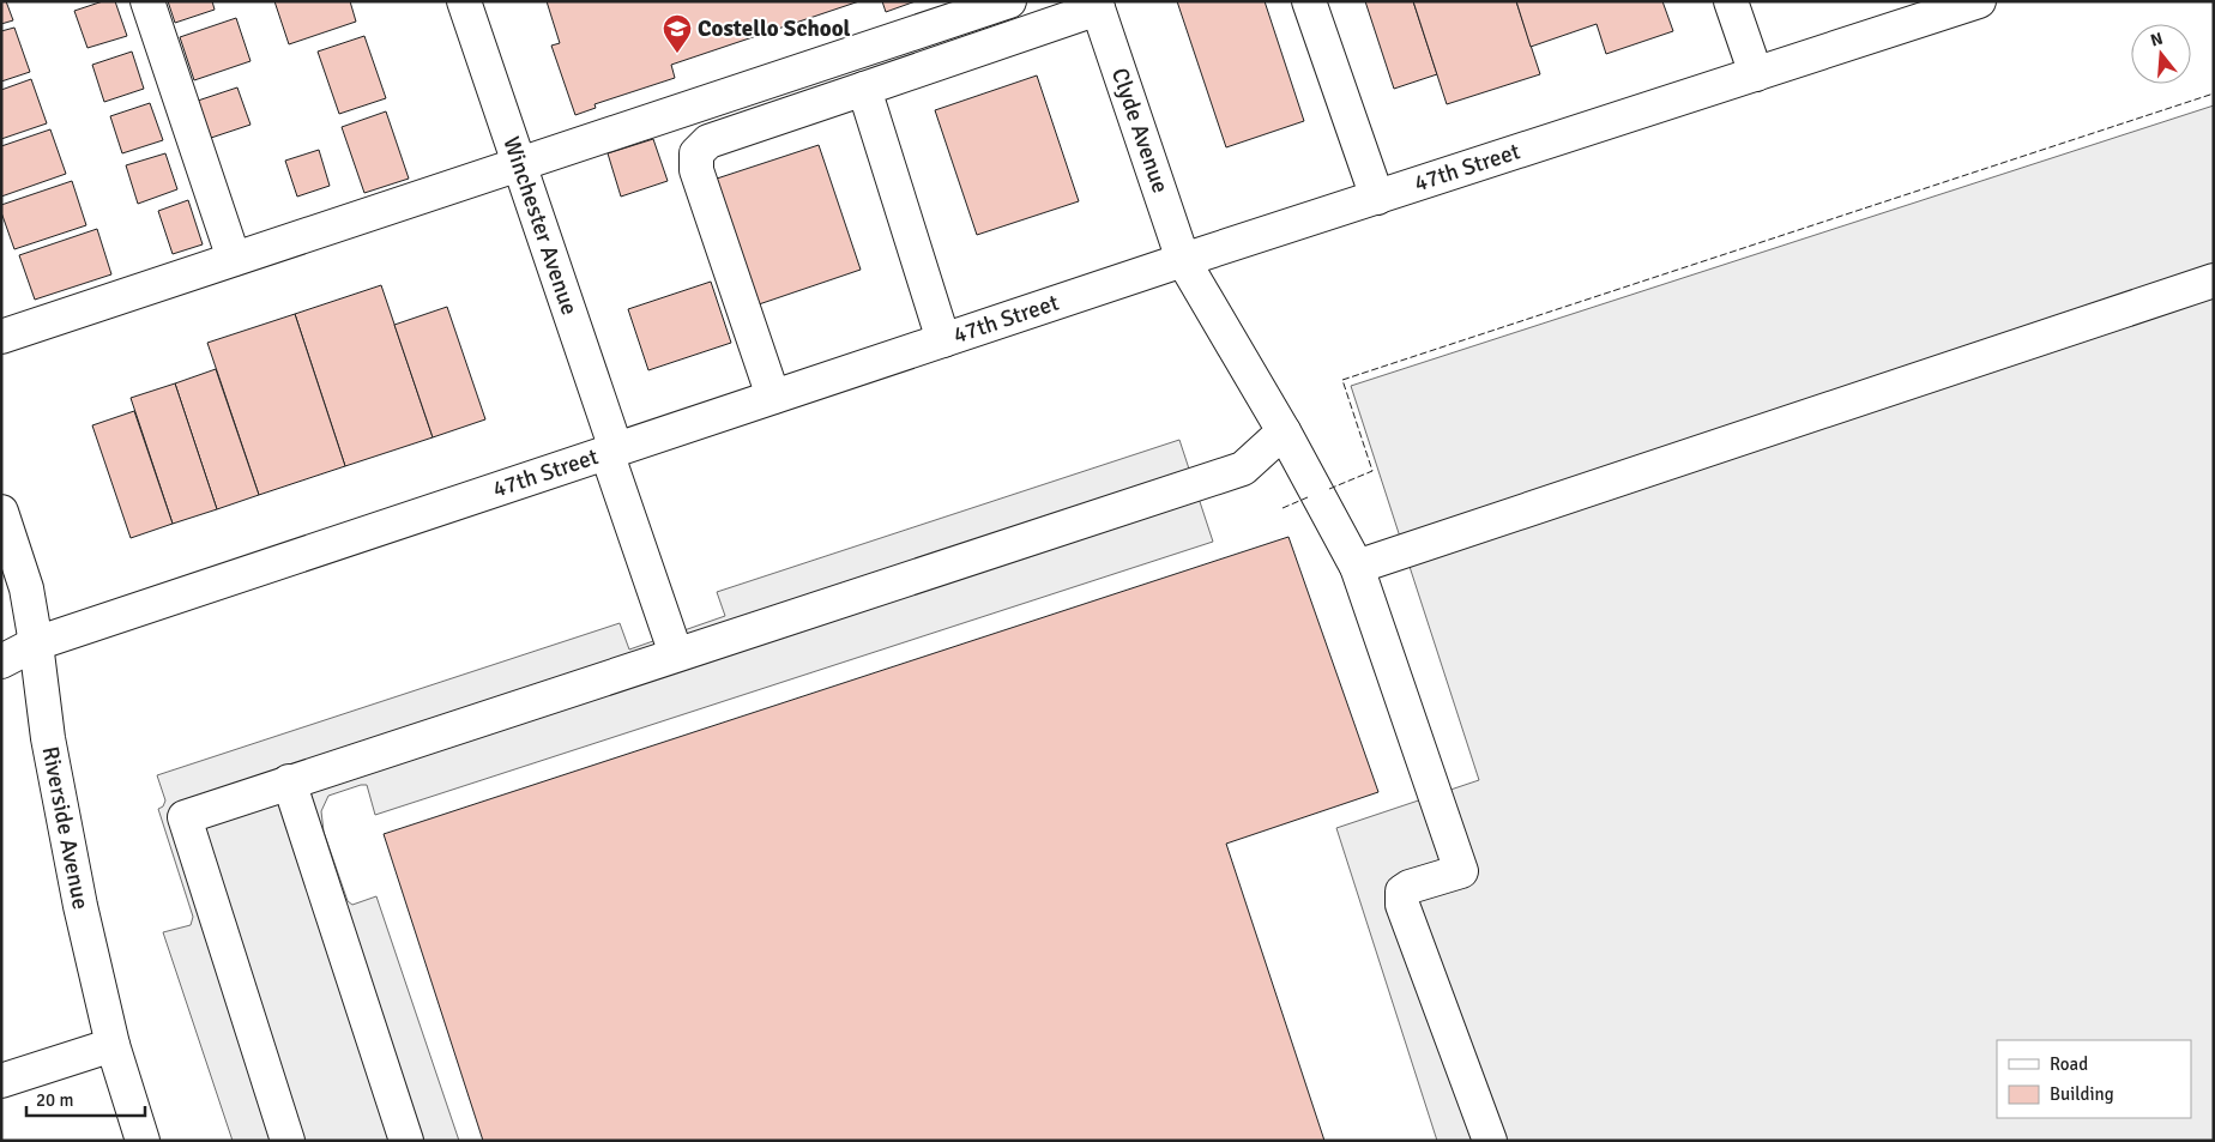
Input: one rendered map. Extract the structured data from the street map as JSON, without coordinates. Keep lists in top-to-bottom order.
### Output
{
  "streets": {
    "main road": [
      "Clyde Avenue",
      "47th Street",
      "Winchester Avenue",
      "Riverside Avenue"
    ]
  },
  "crossings": [
    ["Clyde Avenue", "47th Street"],
    ["47th Street", "Winchester Avenue"],
    ["47th Street", "Riverside Avenue"]
  ],
  "places": {
    "school or university": ["Costello School"]
  },
  "legend": ["Road", "Building"],
  "scale_bar": "20 m",
  "north": "top"
}
